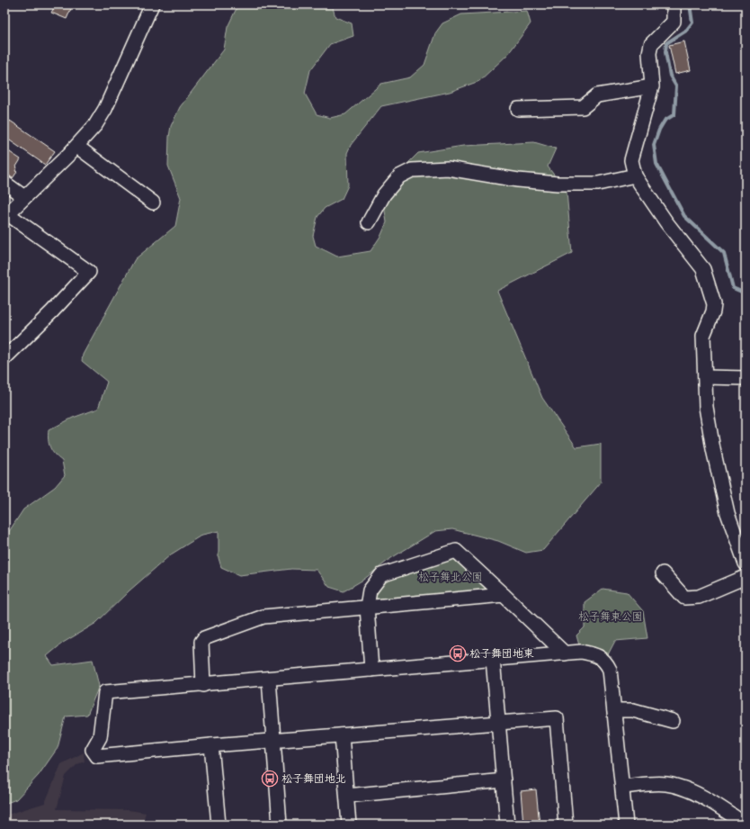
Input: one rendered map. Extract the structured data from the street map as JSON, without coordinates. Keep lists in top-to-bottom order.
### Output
{
  "parks": ["松子舞北公園", "松子舞東公園"],
  "places": {
    "bus stop": ["松子舞団地東", "松子舞団地北"]
  }
}
